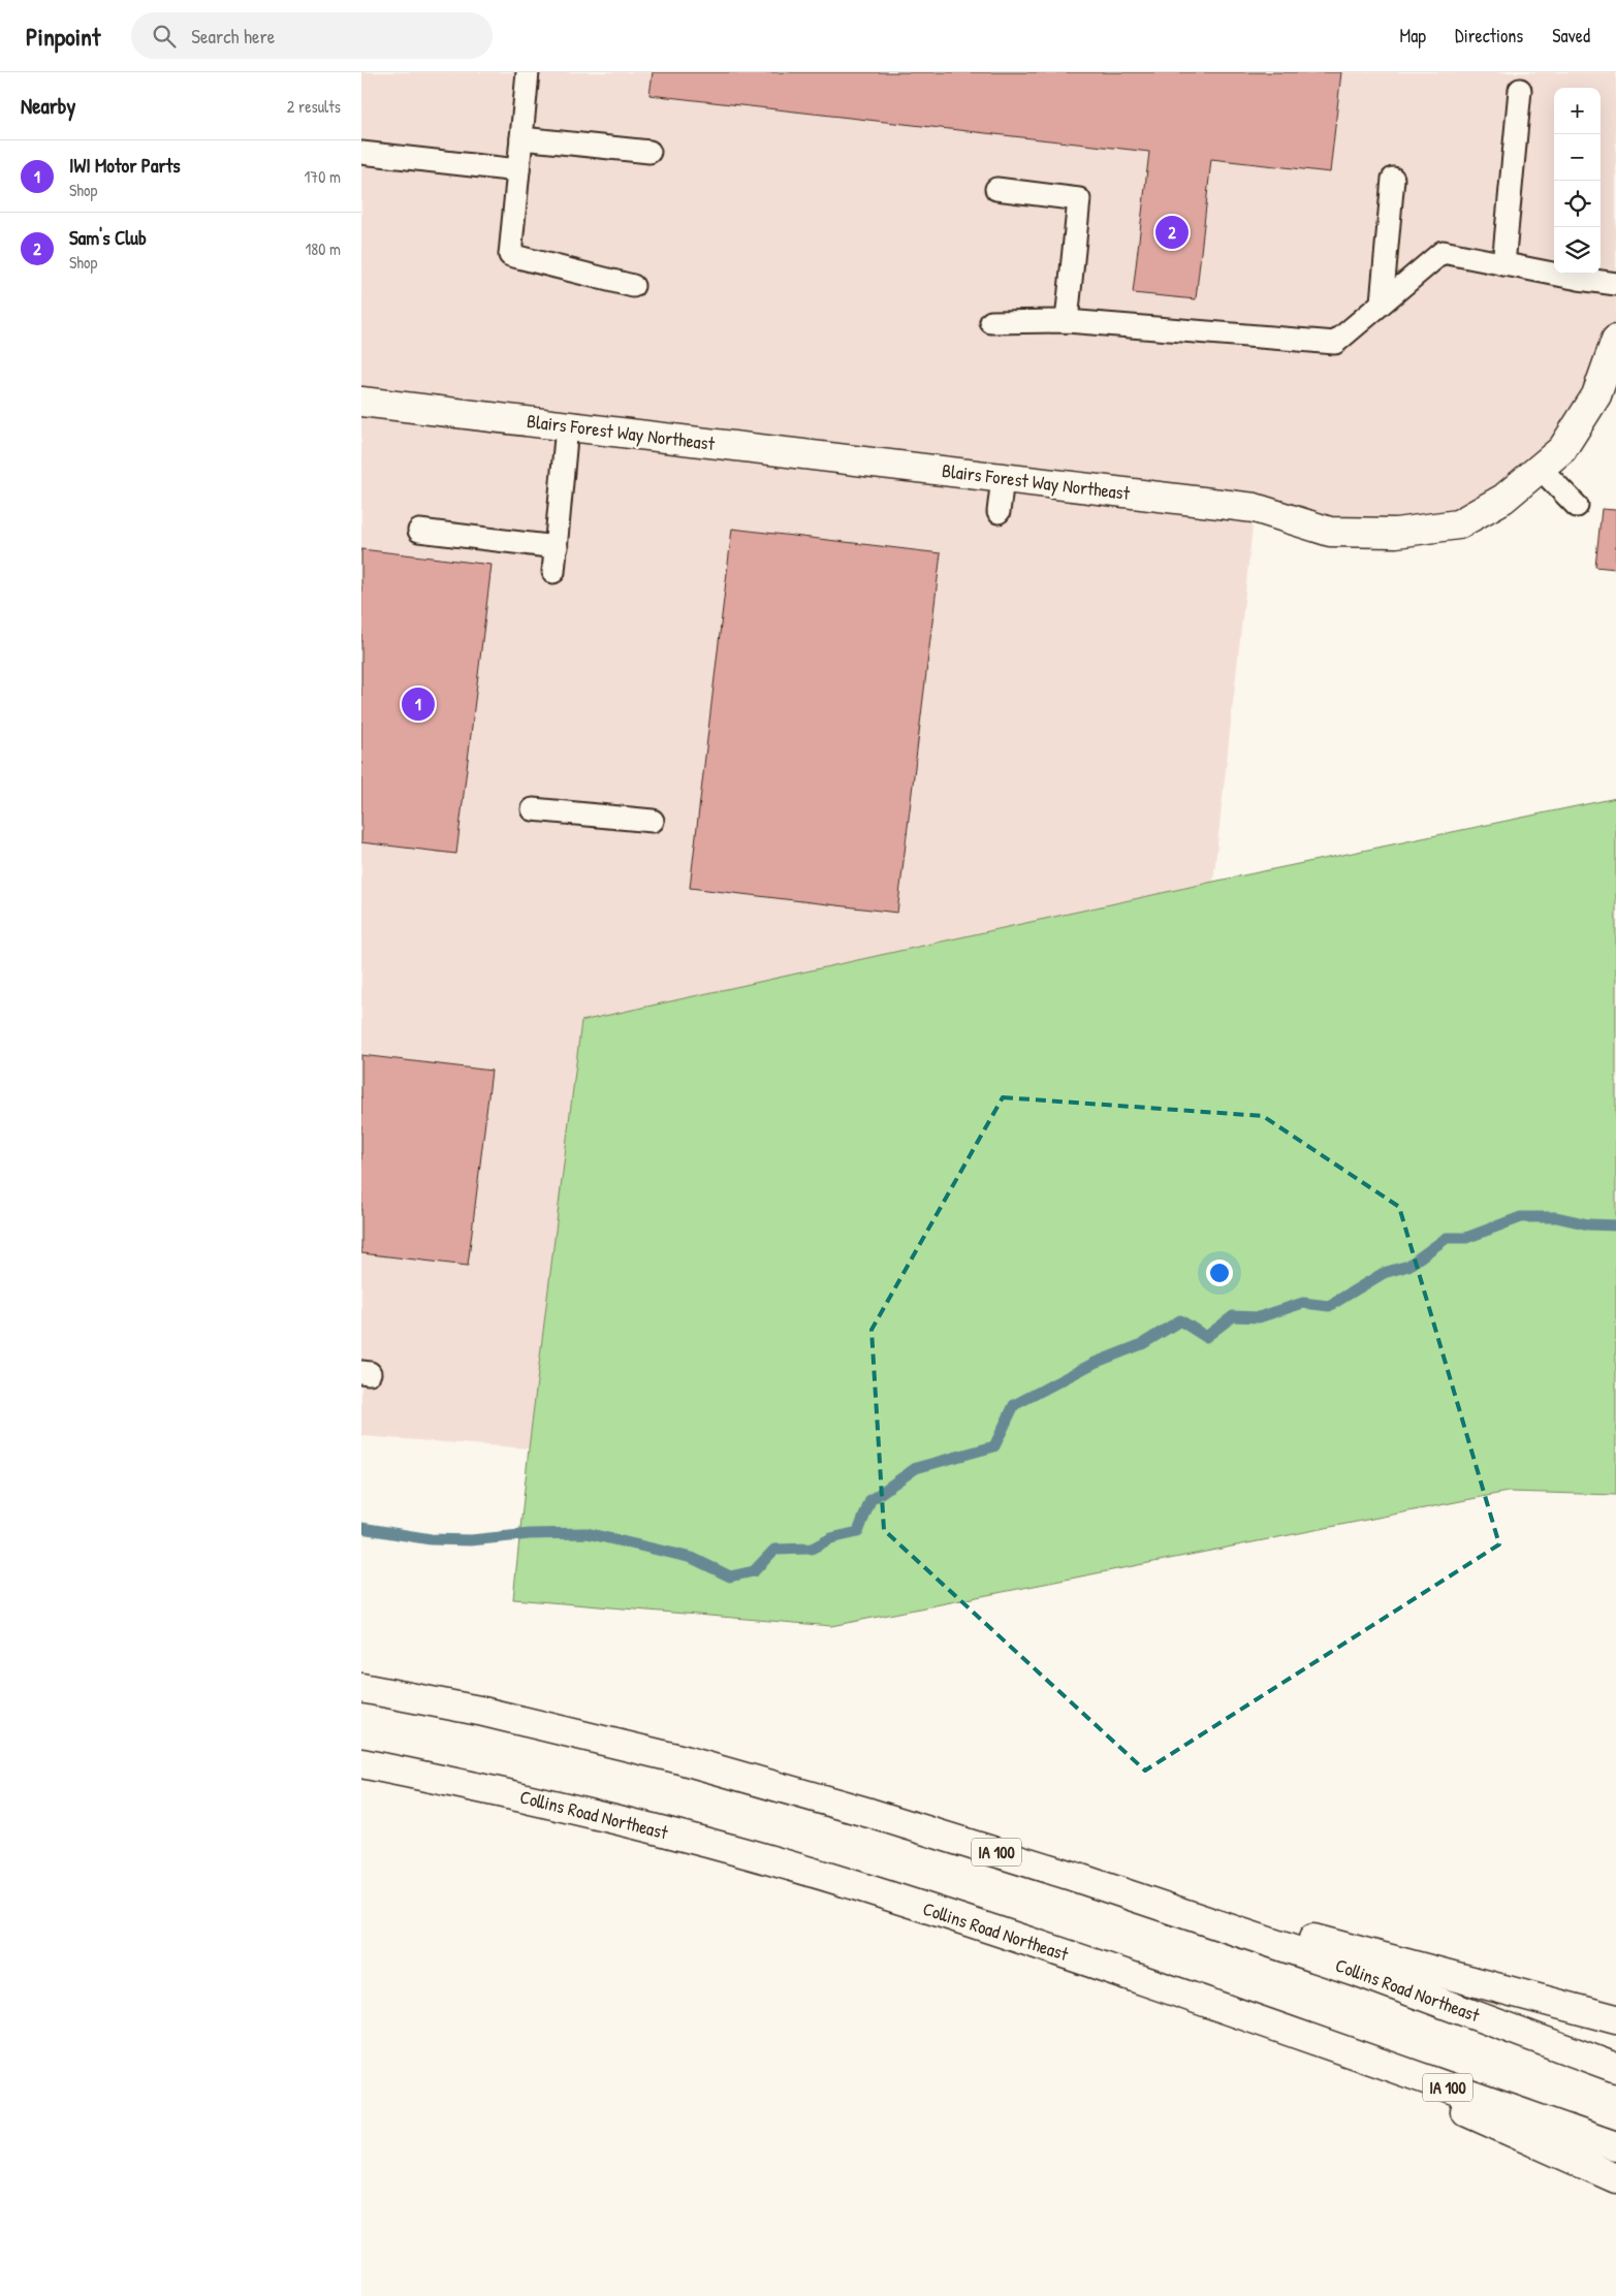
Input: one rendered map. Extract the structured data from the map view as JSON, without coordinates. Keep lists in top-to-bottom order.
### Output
{
  "streets": {
    "main road": ["Blairs Forest Way Northeast", "Collins Road Northeast", "IA 100"]
  },
  "page": {
    "header": "Pinpoint",
    "search": "Search here",
    "nav": ["Map", "Directions", "Saved"],
    "heading": ["Nearby", "2 results"],
    "map_buttons": ["+", "−"],
    "list": [
      {
        "mark": "1",
        "name": "IWI Motor Parts",
        "note": "Shop",
        "value": "170 m"
      },
      {
        "mark": "2",
        "name": "Sam's Club",
        "note": "Shop",
        "value": "180 m"
      }
    ],
    "pins": ["2", "1"]
  }
}
